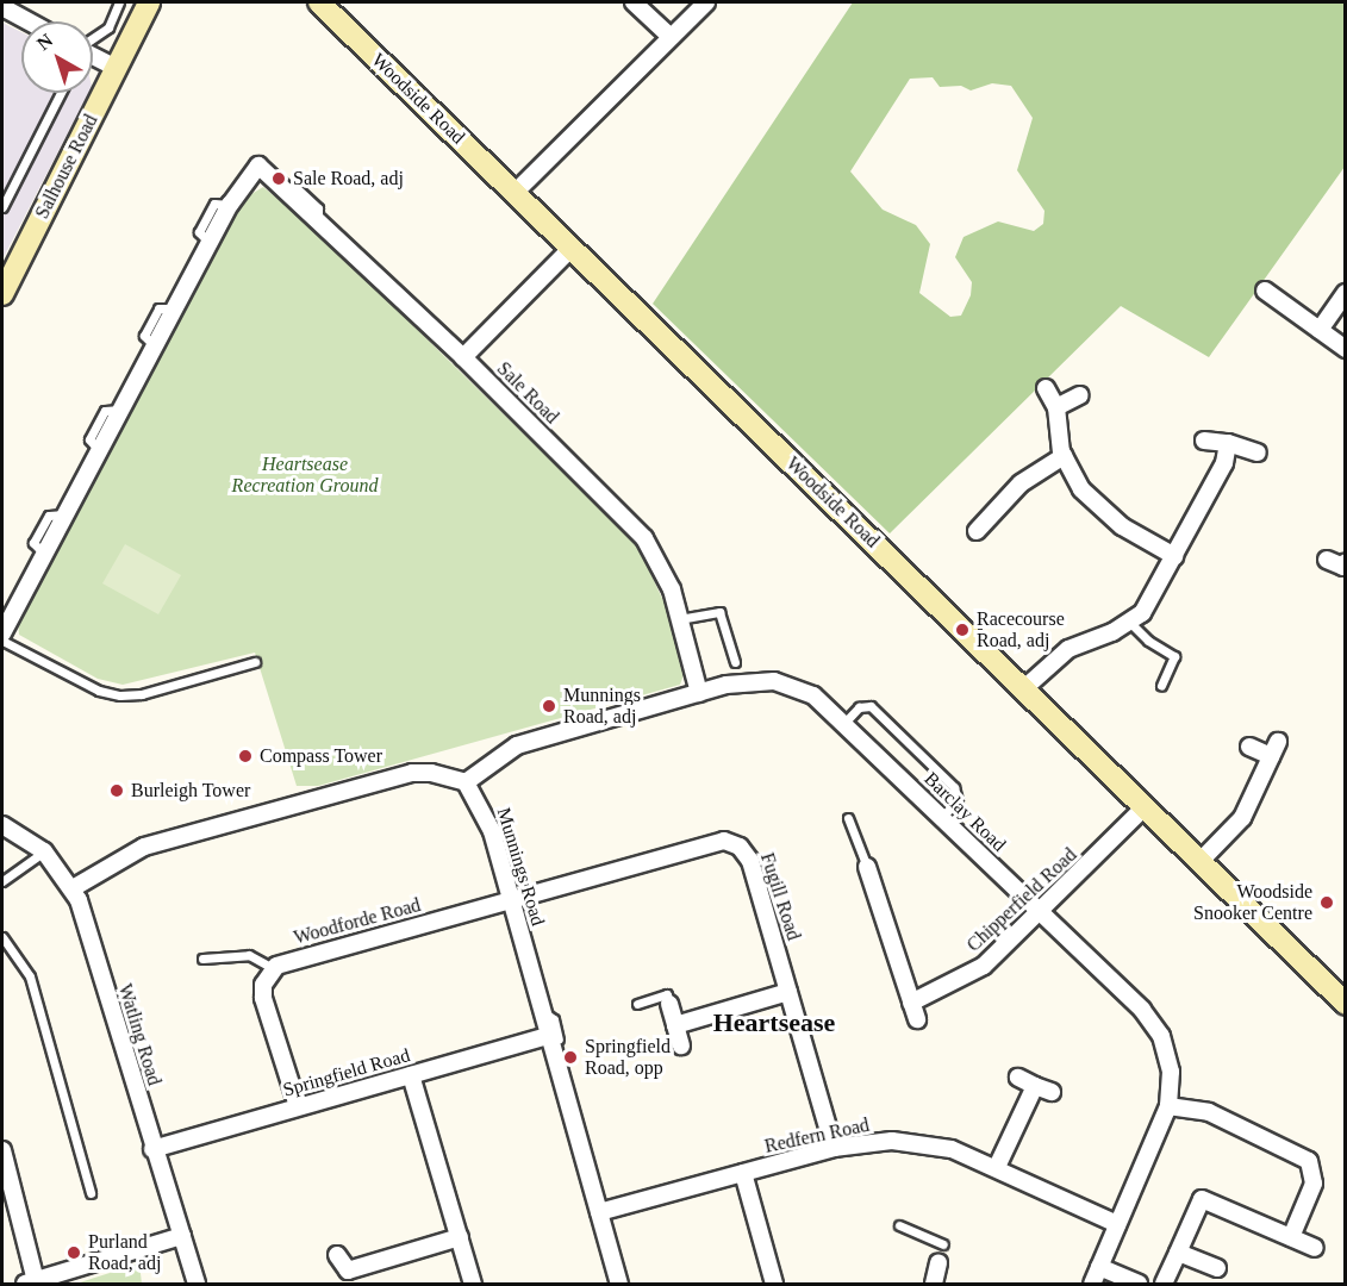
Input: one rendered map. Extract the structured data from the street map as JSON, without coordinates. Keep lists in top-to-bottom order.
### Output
{
  "streets": {
    "street": [
      "Woodside Road",
      "Salhouse Road",
      "Sale Road",
      "Barclay Road",
      "Munnings Road",
      "Fugill Road",
      "Chipperfield Road",
      "Woodforde Road",
      "Watling Road",
      "Springfield Road",
      "Redfern Road"
    ]
  },
  "crossings": [
    ["Woodside Road", "Chipperfield Road"],
    ["Sale Road", "Barclay Road"],
    ["Barclay Road", "Munnings Road"],
    ["Barclay Road", "Chipperfield Road"],
    ["Barclay Road", "Redfern Road"],
    ["Munnings Road", "Fugill Road"],
    ["Munnings Road", "Woodforde Road"],
    ["Munnings Road", "Springfield Road"],
    ["Munnings Road", "Redfern Road"],
    ["Fugill Road", "Woodforde Road"],
    ["Fugill Road", "Redfern Road"],
    ["Watling Road", "Springfield Road"]
  ],
  "districts": ["Heartsease"],
  "parks": ["Heartsease Recreation Ground"],
  "places": [
    "Sale Road, adj",
    "Racecourse Road, adj",
    "Munnings Road, adj",
    "Compass Tower",
    "Burleigh Tower",
    "Woodside Snooker Centre",
    "Springfield Road, opp",
    "Purland Road, adj"
  ],
  "north": "top left"
}
